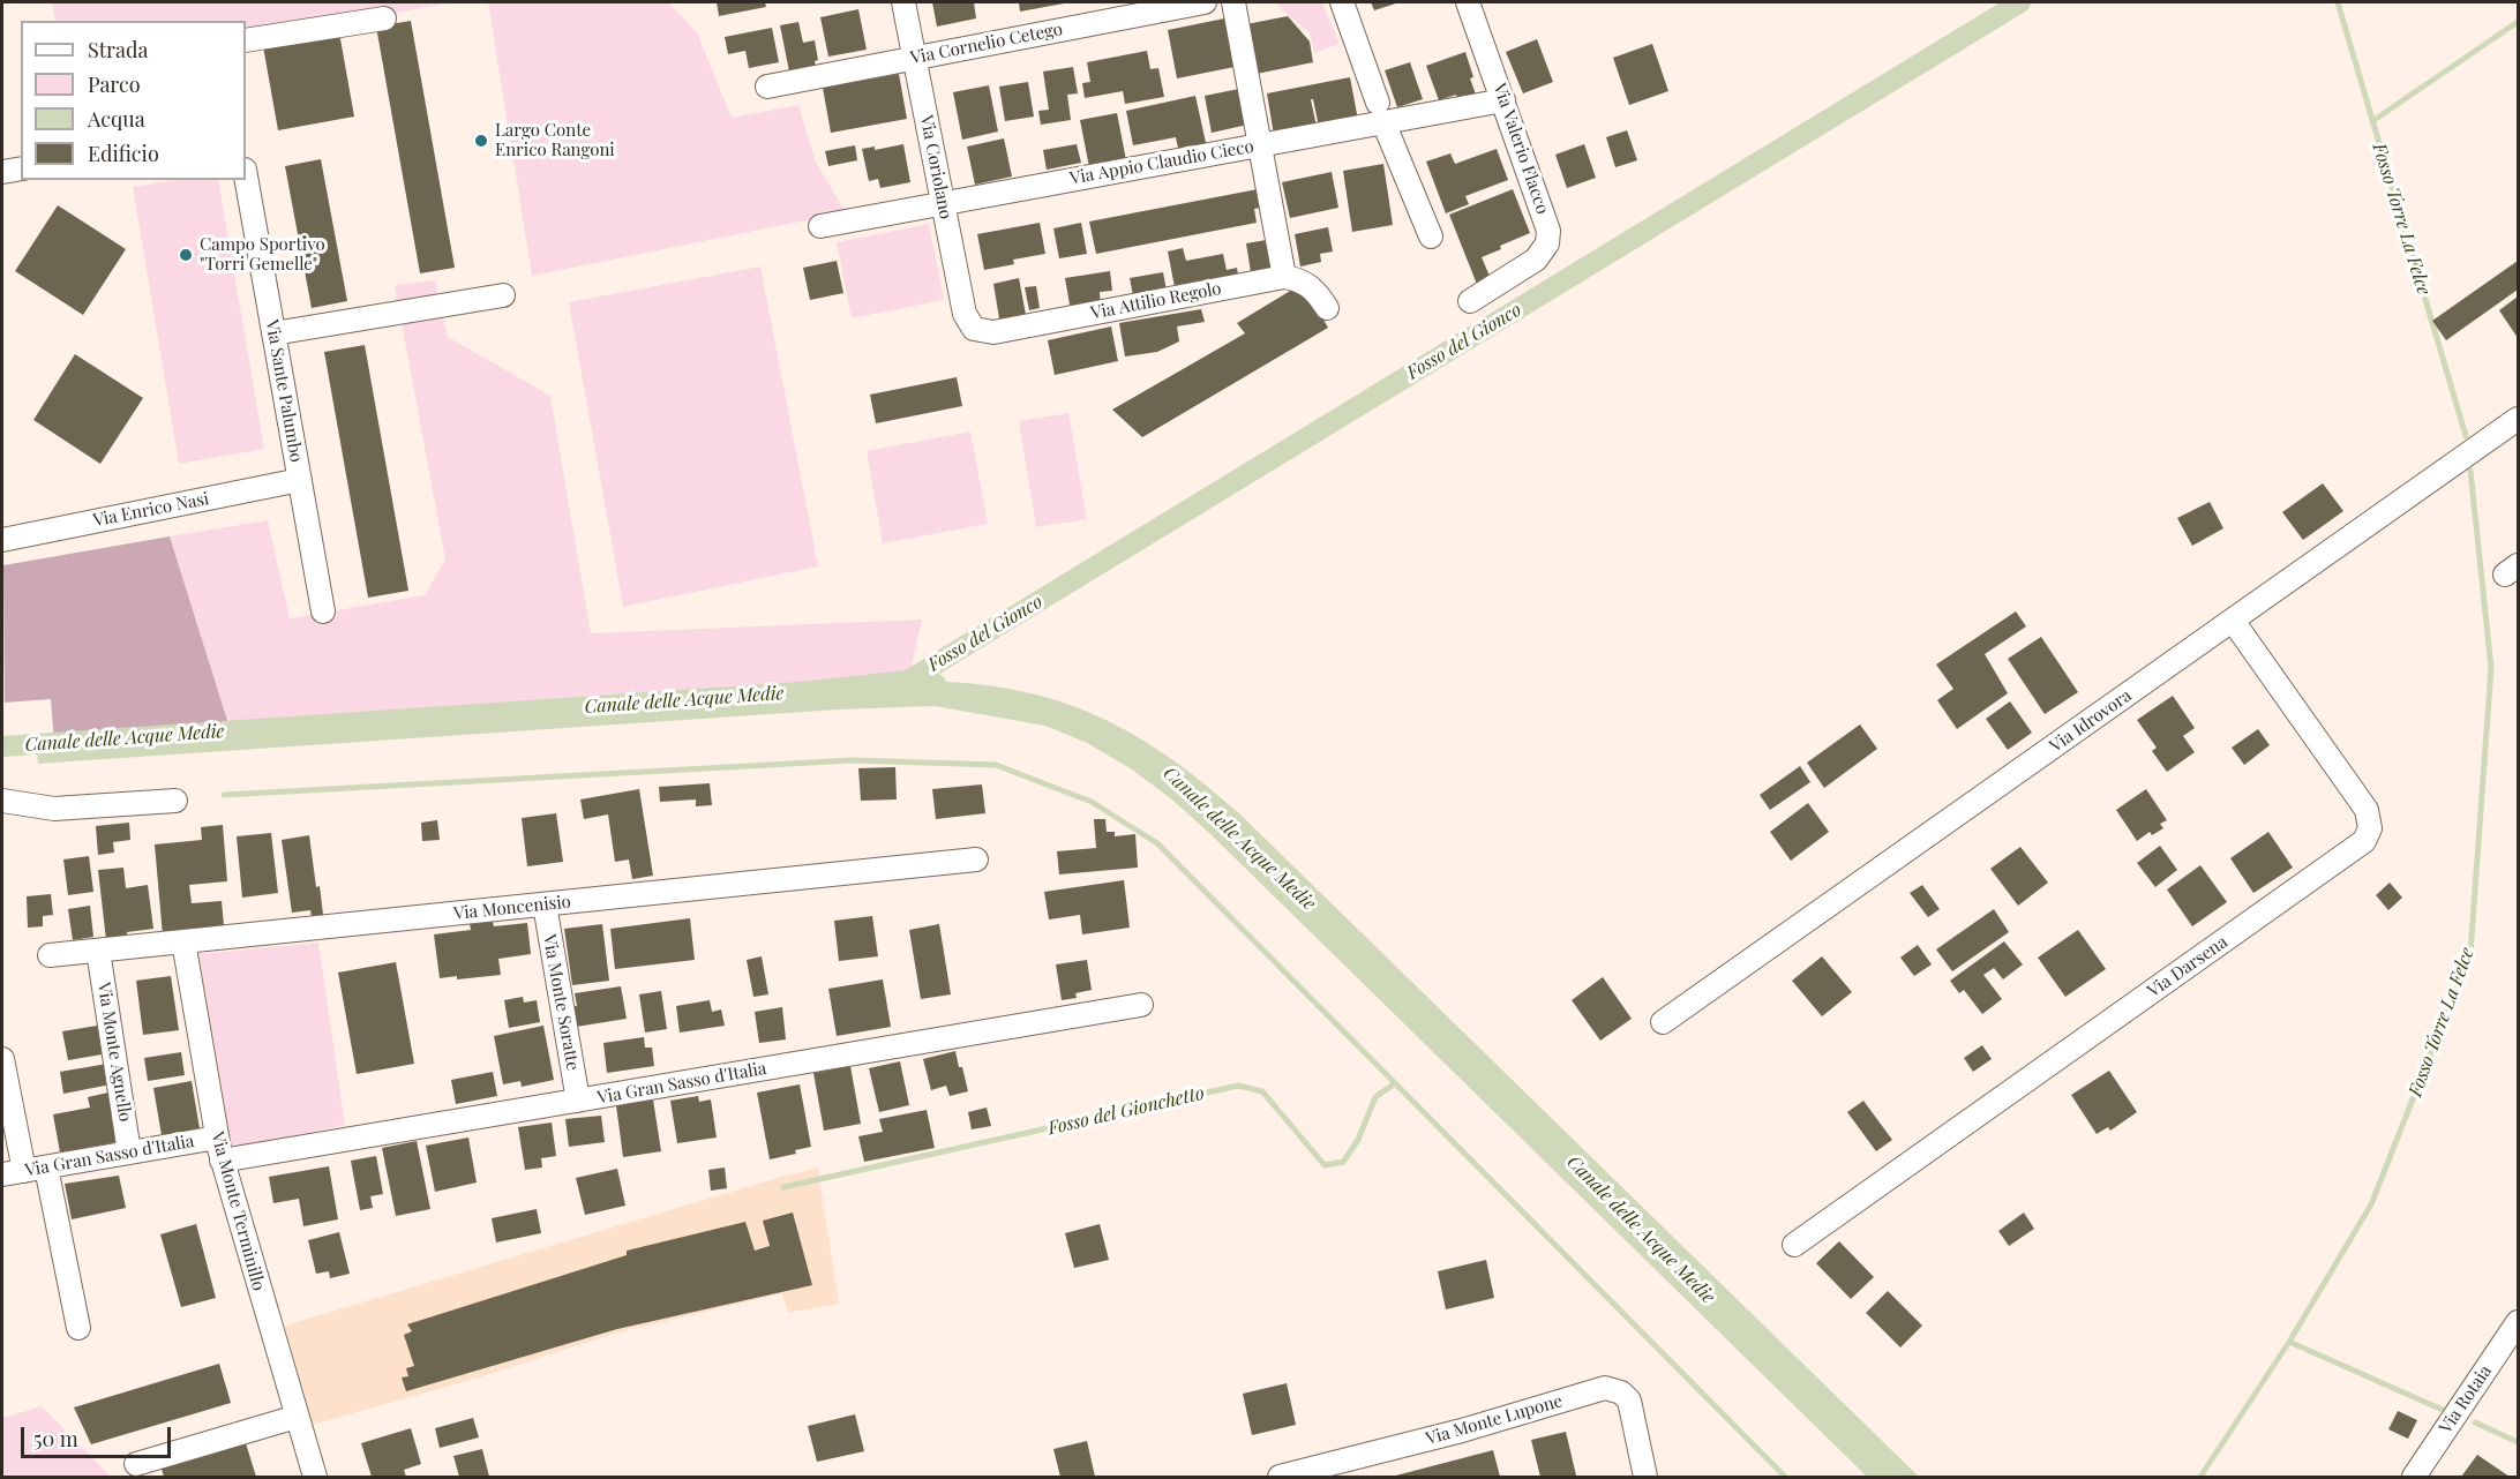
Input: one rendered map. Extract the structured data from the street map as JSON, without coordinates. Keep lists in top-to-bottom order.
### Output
{
  "streets": {
    "street": [
      "Via Cornelio Cetego",
      "Via Valerio Flacco",
      "Via Appio Claudio Cieco",
      "Via Coriolano",
      "Via Attilio Regolo",
      "Via Sante Palumbo",
      "Via Enrico Nasi",
      "Via Idrovora",
      "Via Moncenisio",
      "Via Darsena",
      "Via Monte Soratte",
      "Via Monte Agnello",
      "Via Gran Sasso d'Italia",
      "Via Monte Terminillo",
      "Via Rotaia",
      "Via Monte Lupone"
    ]
  },
  "crossings": [
    ["Via Cornelio Cetego", "Via Coriolano"],
    ["Via Valerio Flacco", "Via Appio Claudio Cieco"],
    ["Via Appio Claudio Cieco", "Via Coriolano"],
    ["Via Coriolano", "Via Attilio Regolo"],
    ["Via Sante Palumbo", "Via Enrico Nasi"],
    ["Via Idrovora", "Via Darsena"],
    ["Via Moncenisio", "Via Monte Soratte"],
    ["Via Moncenisio", "Via Monte Agnello"],
    ["Via Moncenisio", "Via Monte Terminillo"],
    ["Via Monte Soratte", "Via Gran Sasso d'Italia"],
    ["Via Monte Agnello", "Via Gran Sasso d'Italia"],
    ["Via Gran Sasso d'Italia", "Via Monte Terminillo"]
  ],
  "water": [
    "Fosso Torre La Felce",
    "Fosso del Gionco",
    "Canale delle Acque Medie",
    "Fosso del Gionchetto"
  ],
  "places": ["Largo Conte Enrico Rangoni", "Campo Sportivo \"Torri Gemelle\""],
  "legend": [
    "Strada",
    "Parco",
    "Acqua",
    "Edificio"
  ],
  "scale_bar": "50 m"
}
